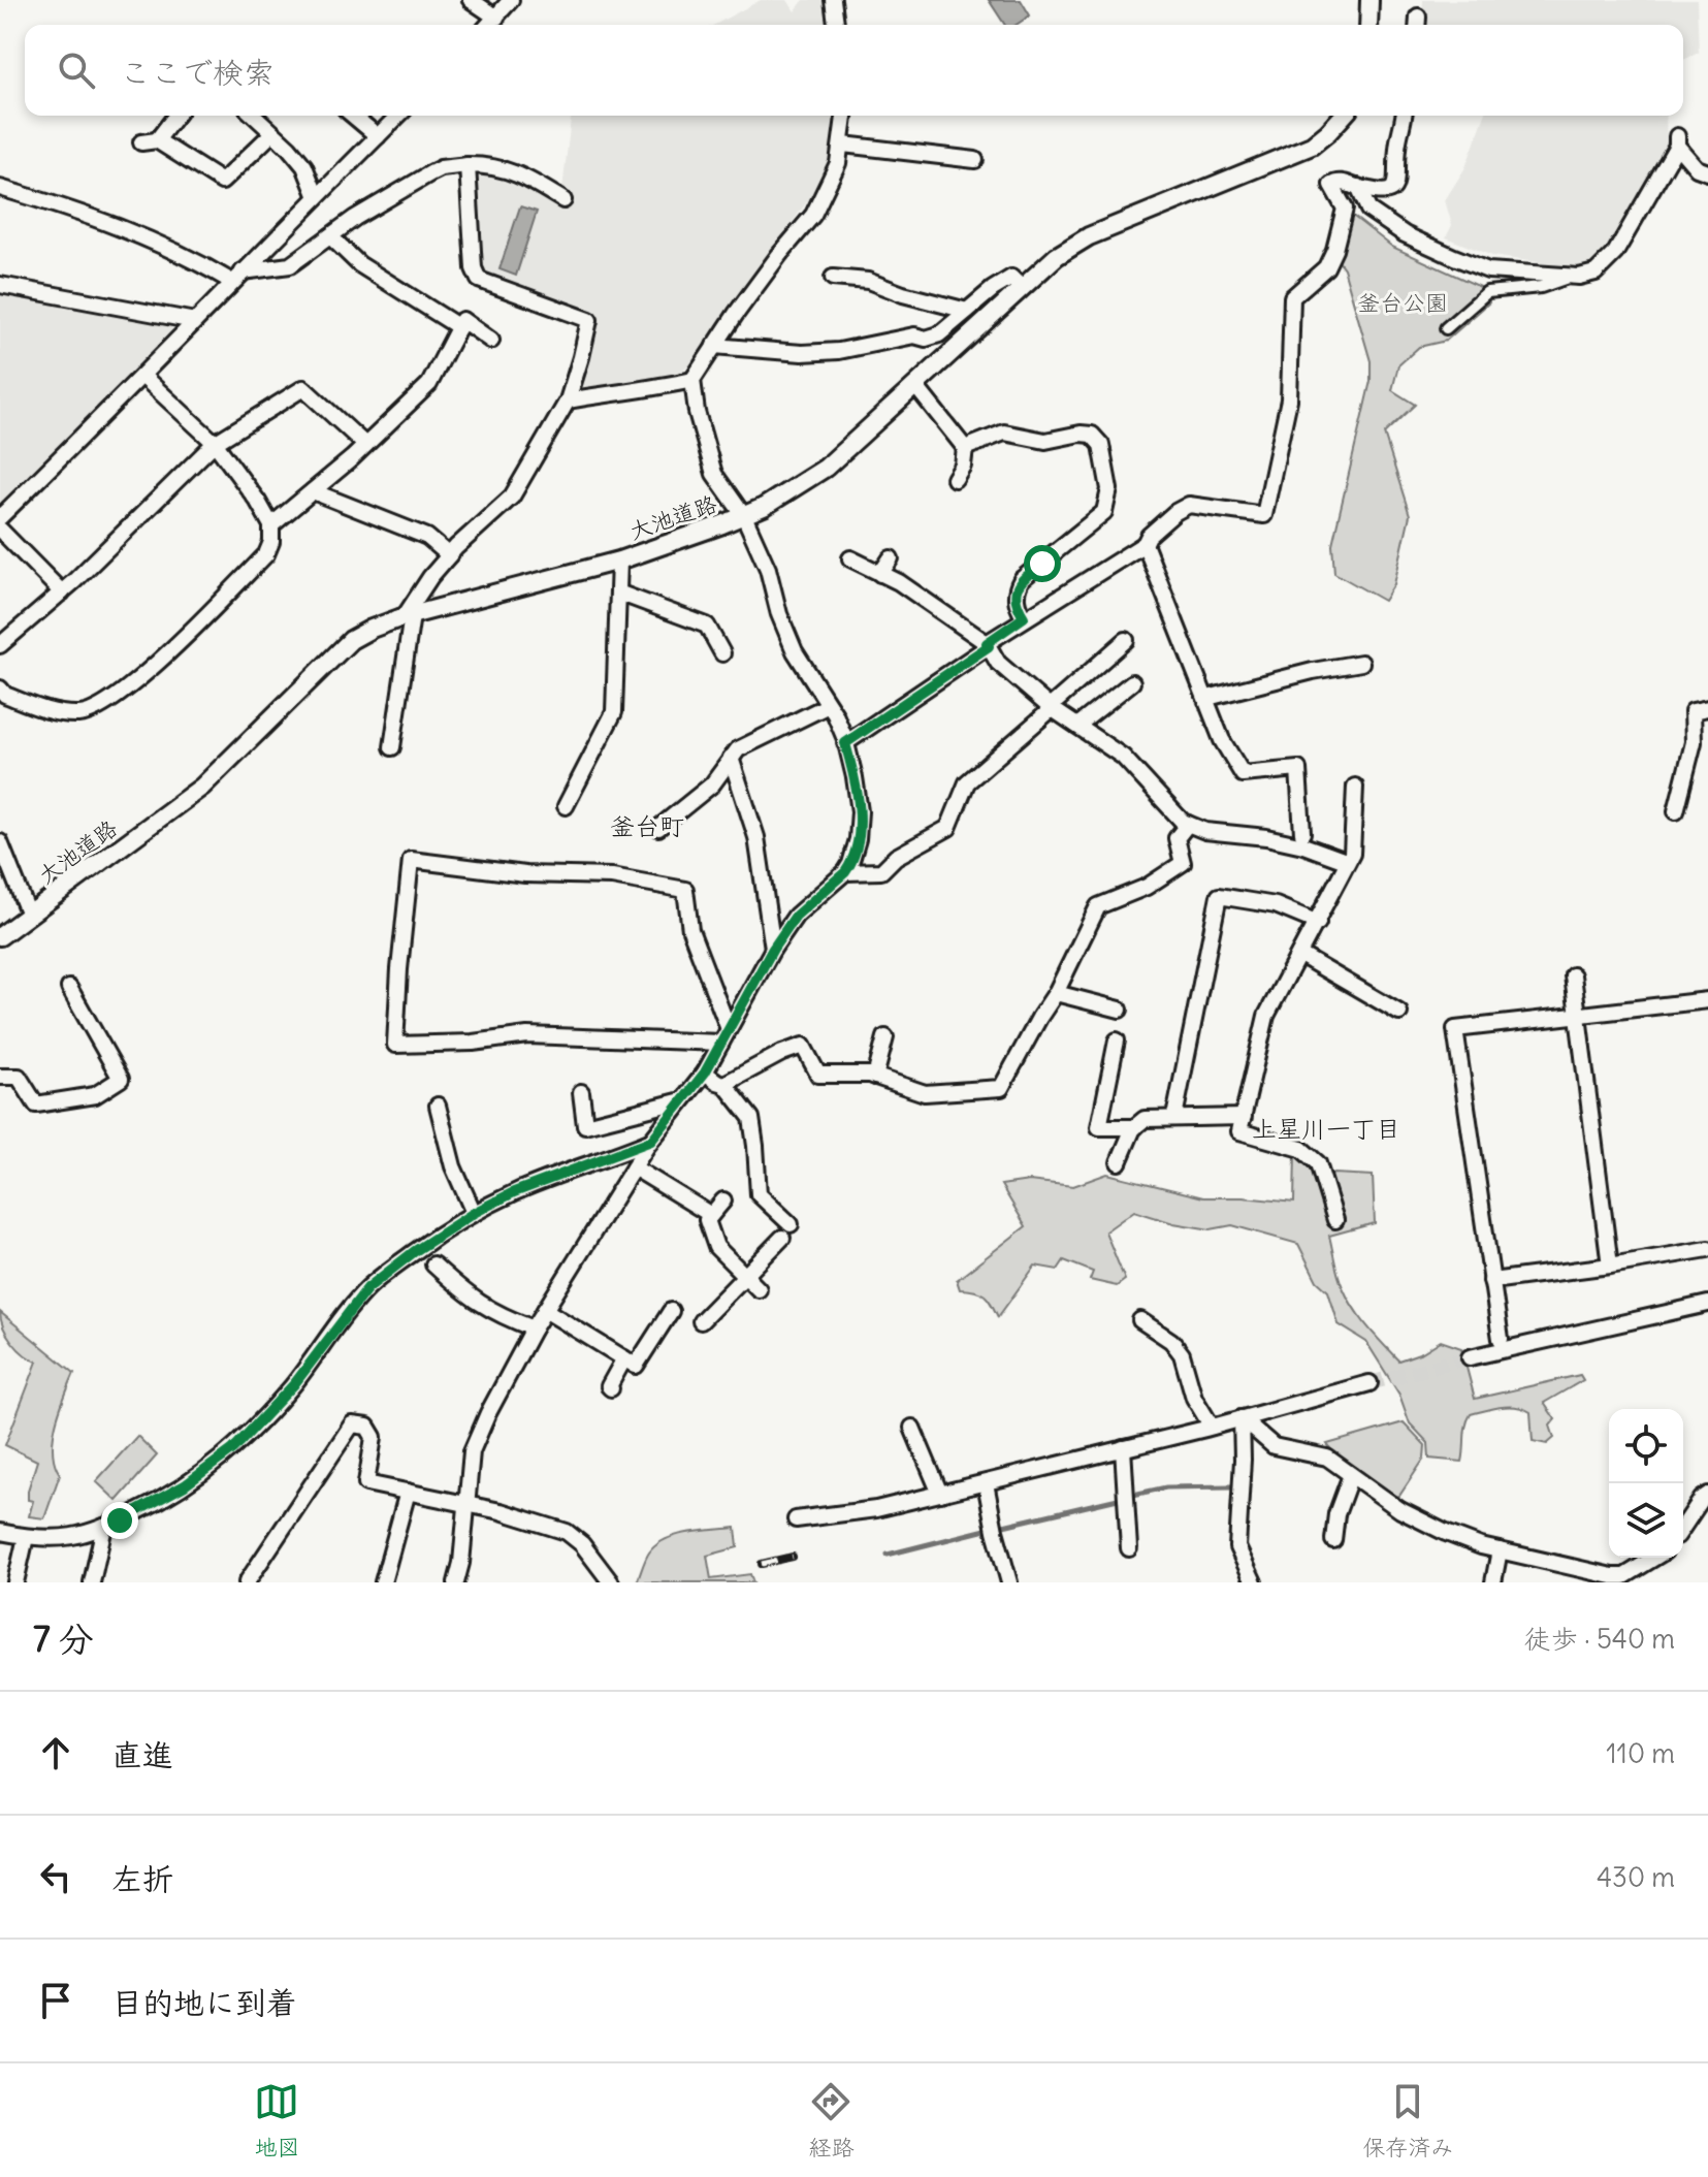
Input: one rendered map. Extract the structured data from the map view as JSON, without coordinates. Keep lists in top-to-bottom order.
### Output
{
  "streets": {
    "street": ["大池道路"]
  },
  "districts": ["釜台町", "上星川一丁目"],
  "parks": ["釜台公園"],
  "page": {
    "search": "ここで検索",
    "heading": ["7 分", "徒歩 · 540 m"],
    "list": [
      ["直進", "110 m"],
      ["左折", "430 m"],
      "目的地に到着"
    ],
    "nav": ["地図", "経路", "保存済み"]
  }
}
